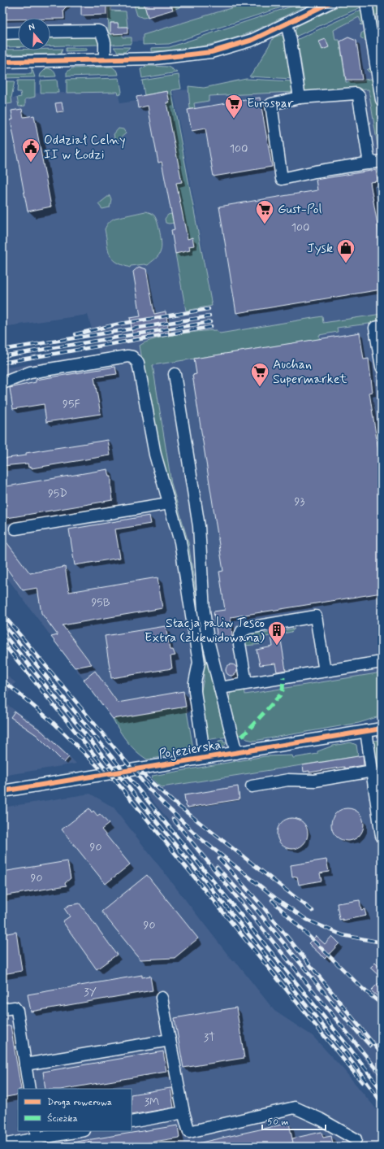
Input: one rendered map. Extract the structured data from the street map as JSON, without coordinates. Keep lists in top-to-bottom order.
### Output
{
  "streets": {
    "street": ["Pojezierska"]
  },
  "places": {
    "supermarket": ["Eurospar", "Gust-Pol", "Auchan Supermarket"],
    "public building": ["Oddział Celny II w Łodzi"],
    "shop": ["Jysk"],
    "building": ["Stacja paliw Tesco Extra (zlikwidowana)"]
  },
  "house_numbers": [
    "100",
    "100",
    "95F",
    "95D",
    "93",
    "95B",
    "90",
    "90",
    "90",
    "3Y",
    "3T",
    "3M"
  ],
  "legend": ["Droga rowerowa", "Ścieżka"],
  "scale_bar": "50 m",
  "north": "top"
}
